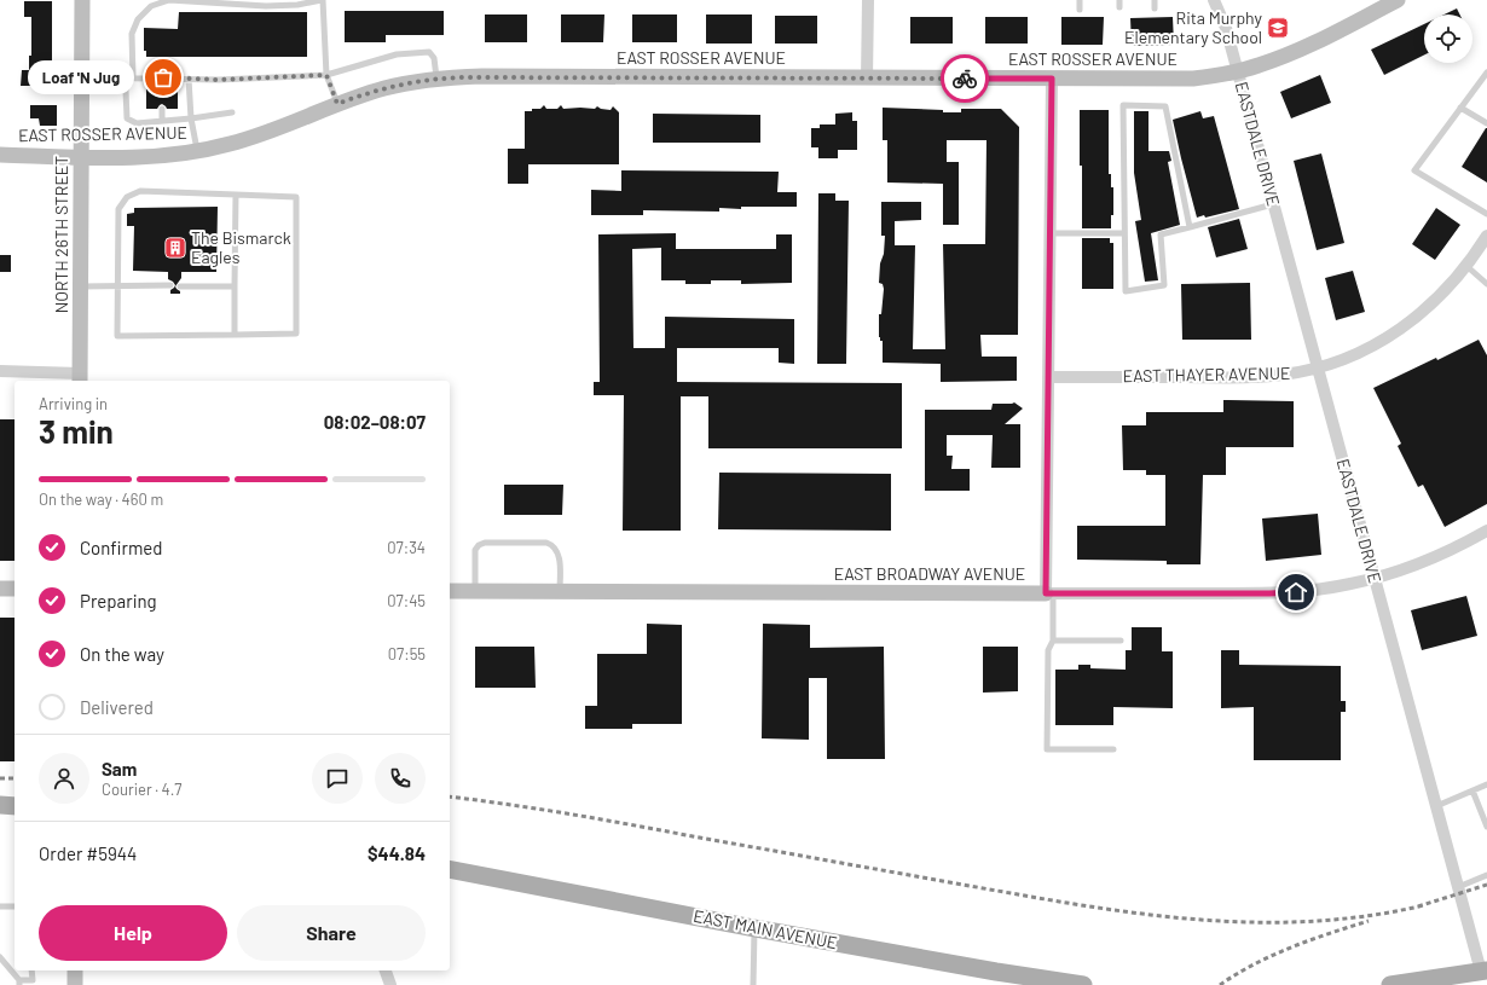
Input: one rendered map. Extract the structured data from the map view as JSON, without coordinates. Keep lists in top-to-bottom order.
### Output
{
  "streets": {
    "main road": ["EAST MAIN AVENUE"],
    "street": [
      "EAST ROSSER AVENUE",
      "EASTDALE DRIVE",
      "NORTH 26TH STREET",
      "EAST THAYER AVENUE",
      "EAST BROADWAY AVENUE"
    ]
  },
  "crossings": [
    ["EAST ROSSER AVENUE", "EASTDALE DRIVE"],
    ["EAST ROSSER AVENUE", "NORTH 26TH STREET"],
    ["EASTDALE DRIVE", "EAST THAYER AVENUE"],
    ["EASTDALE DRIVE", "EAST BROADWAY AVENUE"]
  ],
  "places": {
    "school or university": ["Rita Murphy Elementary School"],
    "other": ["Loaf 'N Jug"],
    "building": ["The Bismarck Eagles"]
  },
  "page": {
    "bubble": "Loaf 'N Jug",
    "heading": ["3 min", "Arriving in", "08:02–08:07"],
    "panel": [
      "Sam",
      "Courier · 4.7",
      "Order #5944",
      "$44.84"
    ],
    "bar": "On the way · 460 m",
    "list": [
      ["Confirmed", "07:34"],
      ["Preparing", "07:45"],
      ["On the way", "07:55"],
      "Delivered"
    ],
    "buttons": ["Help", "Share"]
  }
}
